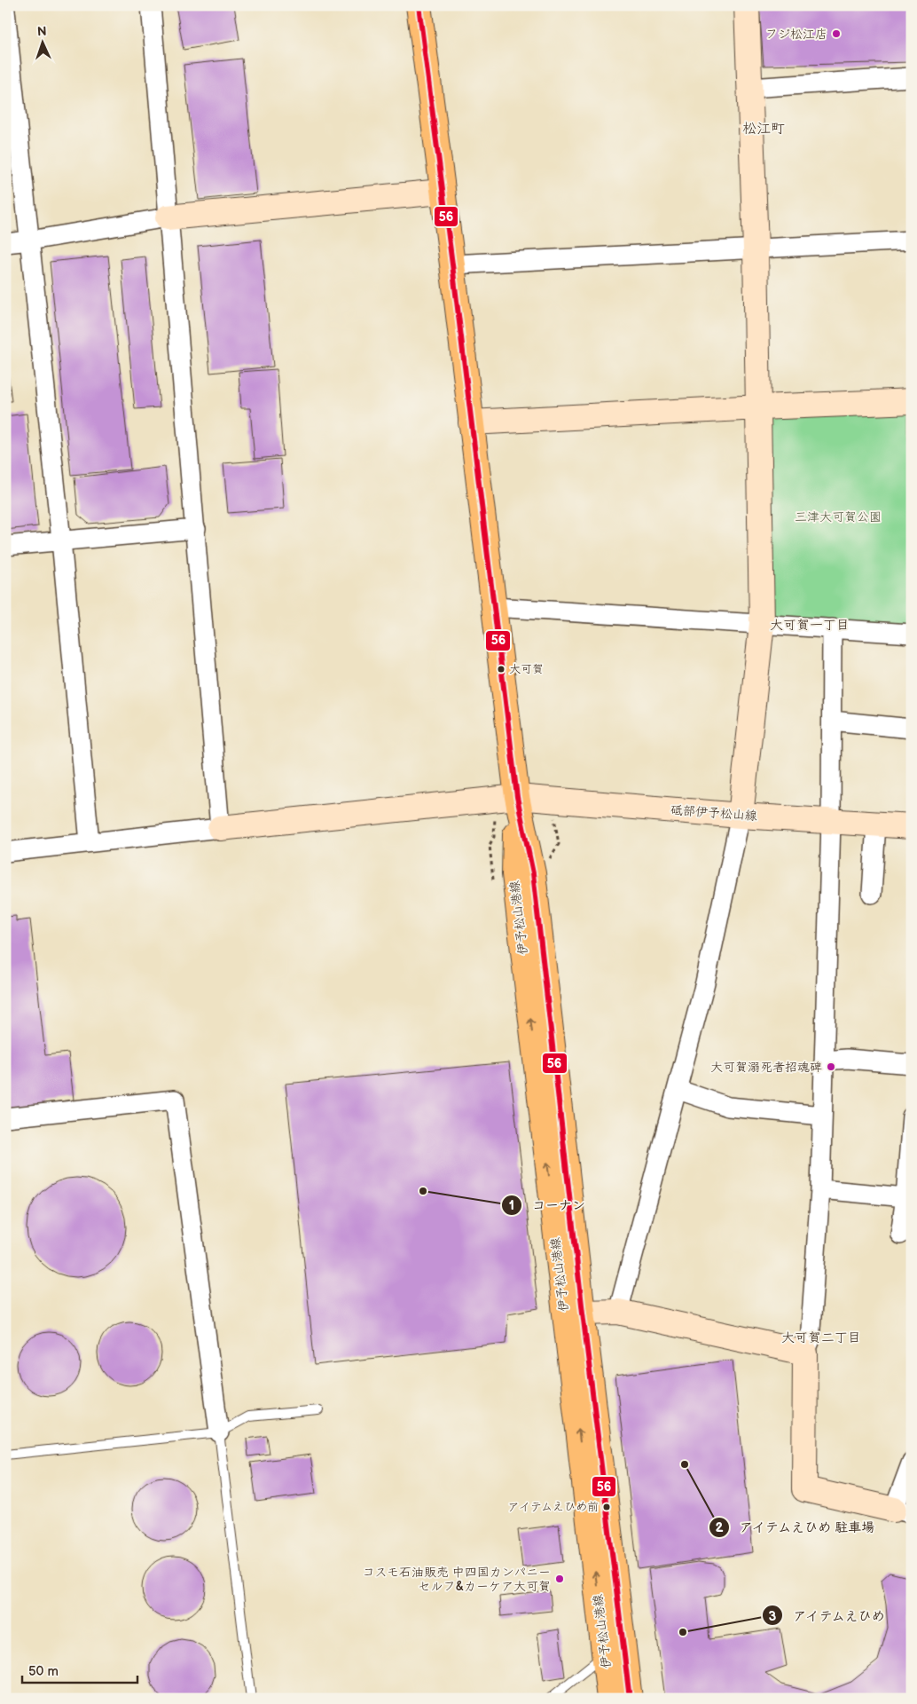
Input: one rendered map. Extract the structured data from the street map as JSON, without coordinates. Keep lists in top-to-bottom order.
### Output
{
  "streets": {
    "main road": ["伊予松山港線"],
    "street": ["砥部伊予松山線"]
  },
  "crossings": [
    ["砥部伊予松山線", "伊予松山港線"]
  ],
  "districts": ["松江町", "大可賀一丁目", "大可賀二丁目"],
  "parks": ["三津大可賀公園"],
  "places": [
    "フジ松江店",
    "大可賀",
    "大可賀溺死者招魂碑",
    "コーナン",
    "アイテムえひめ 駐車場",
    "アイテムえひめ前",
    "コスモ石油販売 中四国カンパニー セルフ&カーケア大可賀",
    "アイテムえひめ"
  ],
  "lines": ["transit line 56"],
  "scale_bar": "50 m",
  "north": "top"
}
